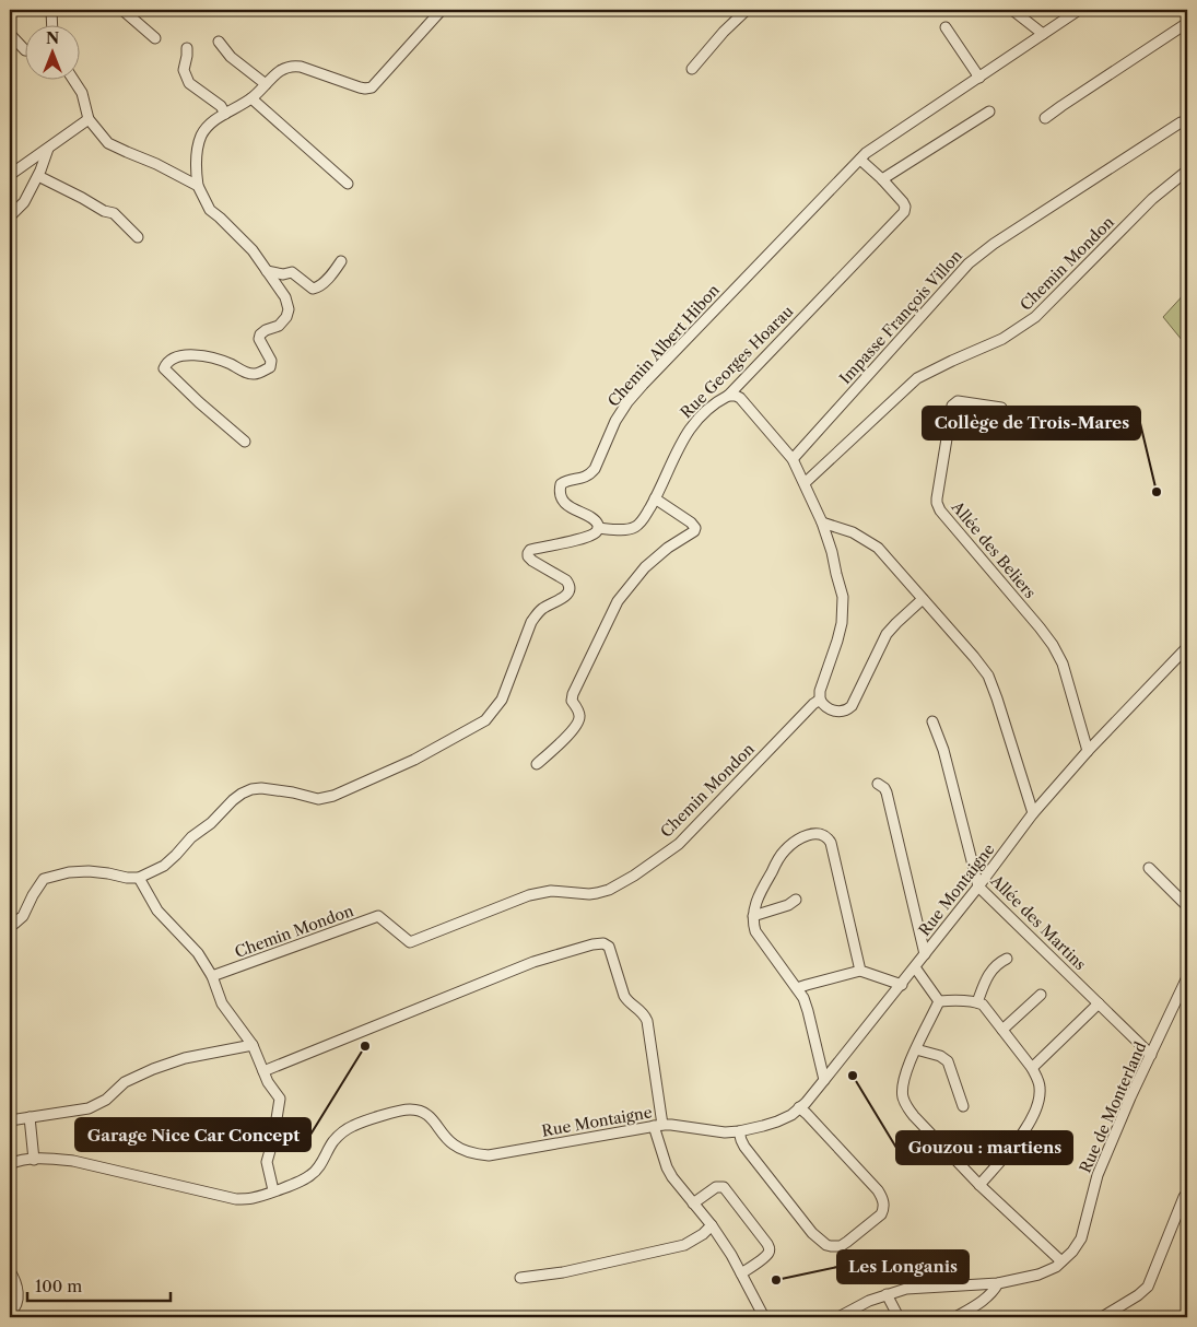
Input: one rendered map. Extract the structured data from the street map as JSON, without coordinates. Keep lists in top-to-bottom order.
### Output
{
  "streets": {
    "street": [
      "Chemin Mondon",
      "Impasse François Villon",
      "Chemin Albert Hibon",
      "Rue Georges Hoarau",
      "Allée des Beliers",
      "Rue Montaigne",
      "Allée des Martins",
      "Rue de Monterland"
    ]
  },
  "crossings": [
    ["Chemin Albert Hibon", "Rue Georges Hoarau"],
    ["Allée des Beliers", "Rue Montaigne"],
    ["Rue Montaigne", "Allée des Martins"],
    ["Allée des Martins", "Rue de Monterland"]
  ],
  "places": [
    "Collège de Trois-Mares",
    "Garage Nice Car Concept",
    "Gouzou : martiens",
    "Les Longanis"
  ],
  "scale_bar": "100 m",
  "north": "top"
}
